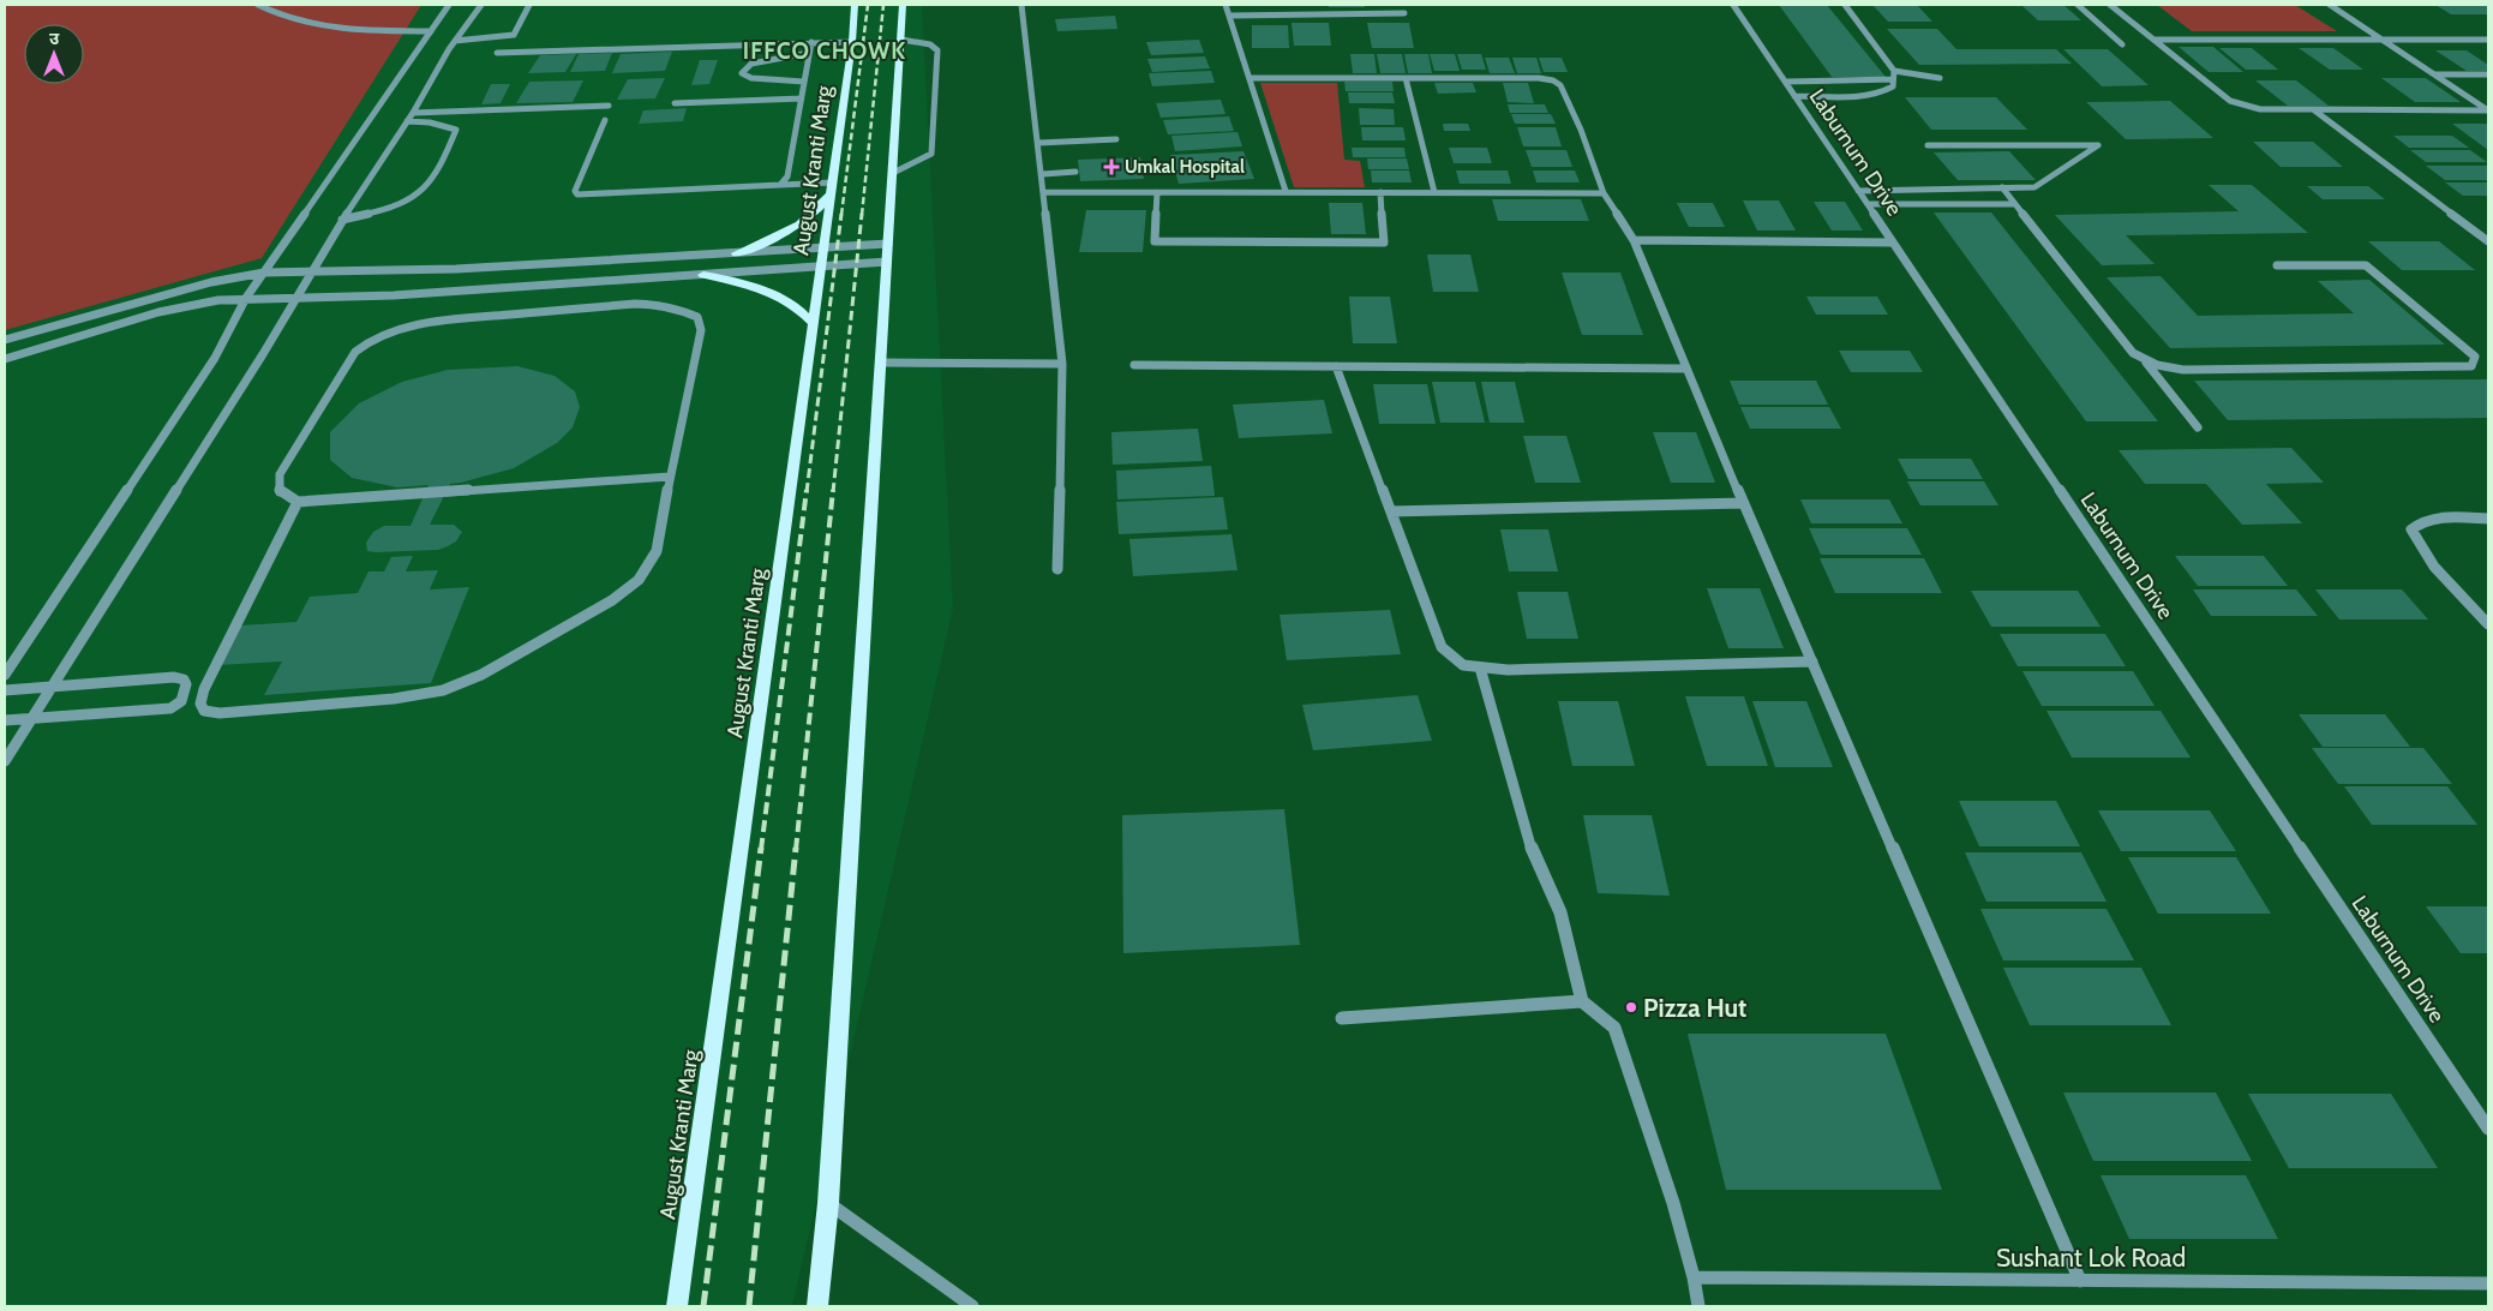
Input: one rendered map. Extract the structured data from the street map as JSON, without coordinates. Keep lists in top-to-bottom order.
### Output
{
  "streets": {
    "main road": ["August Kranti Marg"],
    "street": ["Laburnum Drive", "Sushant Lok Road"]
  },
  "districts": ["IFFCO CHOWK"],
  "places": {
    "health": ["Umkal Hospital"],
    "other": ["Pizza Hut"]
  },
  "north": "top"
}
